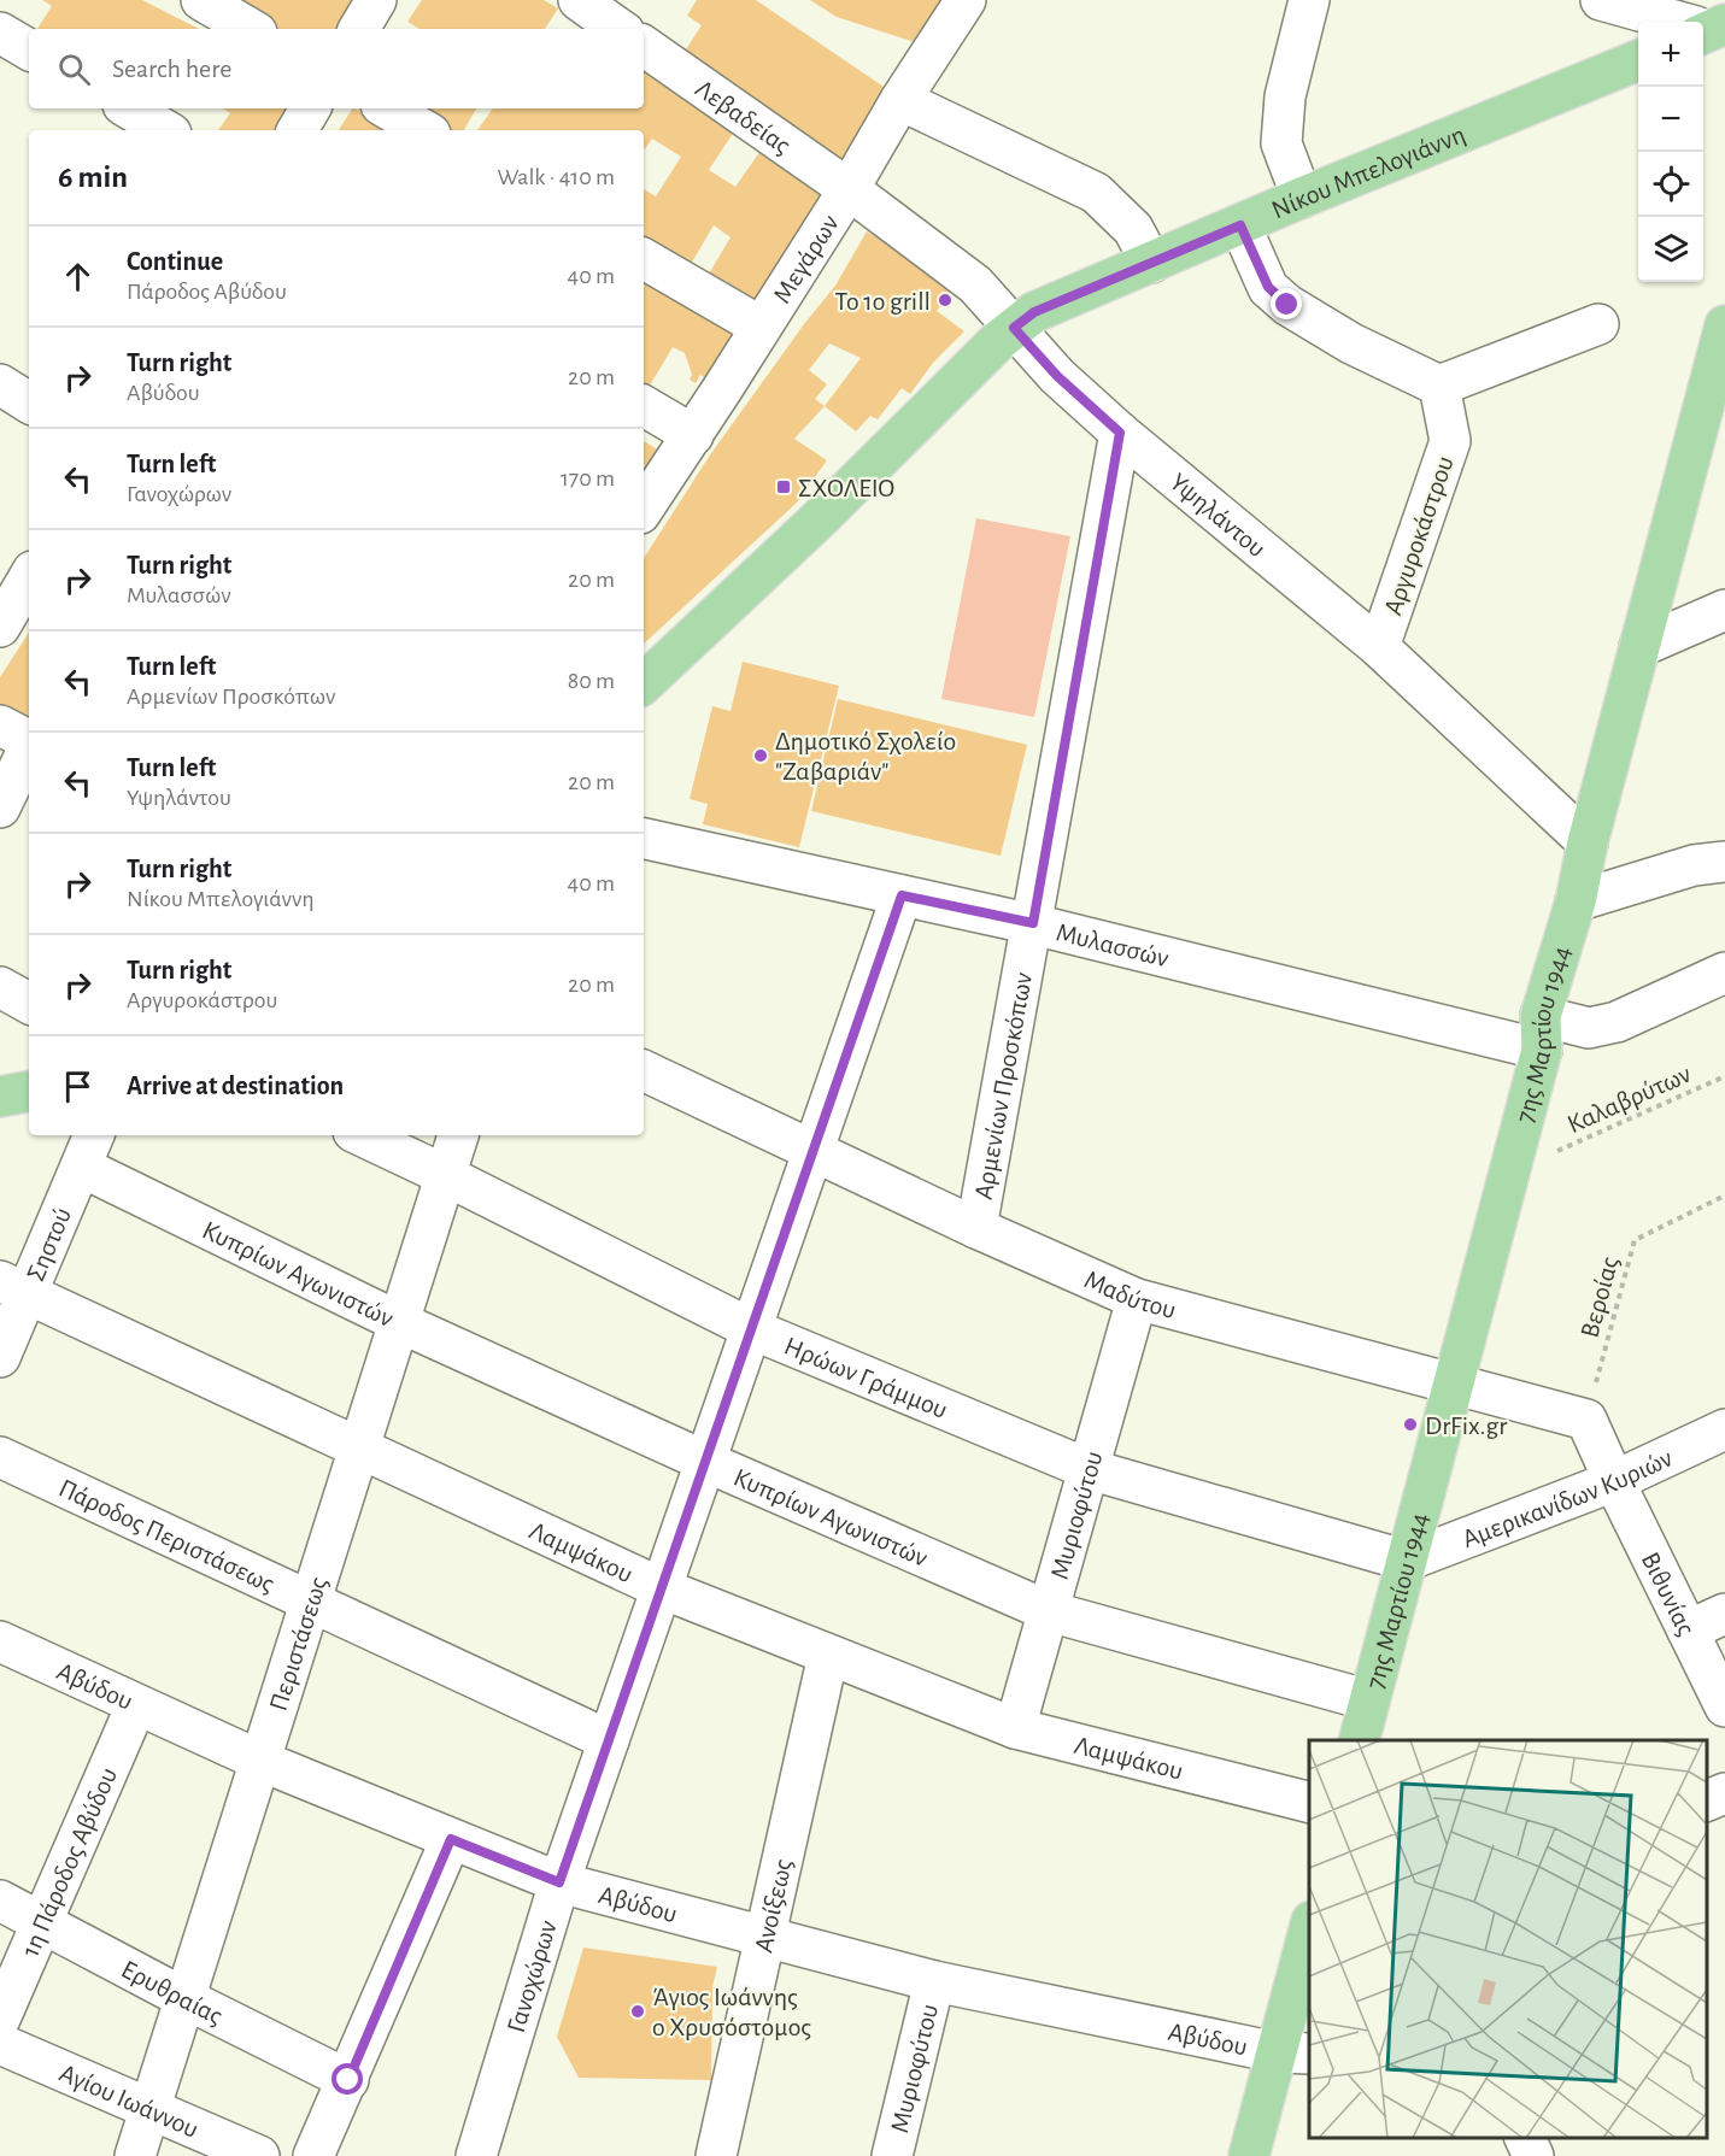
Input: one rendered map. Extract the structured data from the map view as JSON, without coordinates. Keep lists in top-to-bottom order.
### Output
{
  "streets": {
    "main road": ["Νίκου Μπελογιάννη", "7ης Μαρτίου 1944"],
    "street": [
      "Λεβαδείας",
      "Μεγάρων",
      "Υψηλάντου",
      "Αργυροκάστρου",
      "Μυλασσών",
      "Αρμενίων Προσκόπων",
      "Σηστού",
      "Κυπρίων Αγωνιστών",
      "Μαδύτου",
      "Ηρώων Γράμμου",
      "Αμερικανίδων Κυριών",
      "Μυριοφύτου",
      "Πάροδος Περιστάσεως",
      "Λαμψάκου",
      "Βιθυνίας",
      "Περιστάσεως",
      "Αβύδου",
      "1η Πάροδος Αβύδου",
      "Ανοίξεως",
      "Γανοχώρων",
      "Ερυθραίας",
      "Αγίου Ιωάννου"
    ],
    "path": ["Καλαβρύτων", "Βεροίας"]
  },
  "crossings": [
    ["Λεβαδείας", "Μεγάρων"],
    ["Λεβαδείας", "Υψηλάντου"],
    ["Νίκου Μπελογιάννη", "Υψηλάντου"],
    ["Μεγάρων", "Υψηλάντου"],
    ["Υψηλάντου", "Αργυροκάστρου"],
    ["Υψηλάντου", "7ης Μαρτίου 1944"],
    ["Υψηλάντου", "Αρμενίων Προσκόπων"],
    ["Μυλασσών", "7ης Μαρτίου 1944"],
    ["Μυλασσών", "Αρμενίων Προσκόπων"],
    ["Μυλασσών", "Γανοχώρων"],
    ["7ης Μαρτίου 1944", "Καλαβρύτων"],
    ["7ης Μαρτίου 1944", "Κυπρίων Αγωνιστών"],
    ["7ης Μαρτίου 1944", "Μαδύτου"],
    ["7ης Μαρτίου 1944", "Ηρώων Γράμμου"],
    ["7ης Μαρτίου 1944", "Αμερικανίδων Κυριών"],
    ["Αρμενίων Προσκόπων", "Μαδύτου"],
    ["Σηστού", "Κυπρίων Αγωνιστών"],
    ["Σηστού", "Λαμψάκου"],
    ["Κυπρίων Αγωνιστών", "Μυριοφύτου"],
    ["Κυπρίων Αγωνιστών", "Περιστάσεως"],
    ["Κυπρίων Αγωνιστών", "Γανοχώρων"],
    ["Μαδύτου", "Βεροίας"],
    ["Μαδύτου", "Μυριοφύτου"],
    ["Μαδύτου", "Γανοχώρων"],
    ["Ηρώων Γράμμου", "Αμερικανίδων Κυριών"],
    ["Ηρώων Γράμμου", "Μυριοφύτου"],
    ["Ηρώων Γράμμου", "Περιστάσεως"],
    ["Ηρώων Γράμμου", "Γανοχώρων"],
    ["Αμερικανίδων Κυριών", "Βιθυνίας"],
    ["Μυριοφύτου", "Λαμψάκου"],
    ["Μυριοφύτου", "Αβύδου"],
    ["Πάροδος Περιστάσεως", "Περιστάσεως"],
    ["Πάροδος Περιστάσεως", "Γανοχώρων"],
    ["Λαμψάκου", "Περιστάσεως"],
    ["Λαμψάκου", "Ανοίξεως"],
    ["Λαμψάκου", "Γανοχώρων"],
    ["Περιστάσεως", "Αβύδου"],
    ["Περιστάσεως", "Ερυθραίας"],
    ["Περιστάσεως", "Αγίου Ιωάννου"],
    ["Αβύδου", "1η Πάροδος Αβύδου"],
    ["Αβύδου", "Ανοίξεως"],
    ["Αβύδου", "Γανοχώρων"],
    ["1η Πάροδος Αβύδου", "Ερυθραίας"]
  ],
  "places": {
    "other": [
      "Το 1ο grill",
      "Δημοτικό Σχολείο \"Ζαβαριάν\"",
      "DrFix.gr",
      "Άγιος Ιωάννης ο Χρυσόστομος"
    ],
    "transit": ["ΣΧΟΛΕΙΟ"]
  },
  "page": {
    "map_buttons": ["+", "−"],
    "search": "Search here",
    "heading": ["6 min", "Walk · 410 m"],
    "list": [
      ["Continue", "Πάροδος Αβύδου", "40 m"],
      ["Turn right", "Αβύδου", "20 m"],
      ["Turn left", "Γανοχώρων", "170 m"],
      ["Turn right", "Μυλασσών", "20 m"],
      ["Turn left", "Αρμενίων Προσκόπων", "80 m"],
      ["Turn left", "Υψηλάντου", "20 m"],
      ["Turn right", "Νίκου Μπελογιάννη", "40 m"],
      ["Turn right", "Αργυροκάστρου", "20 m"],
      "Arrive at destination"
    ]
  }
}
